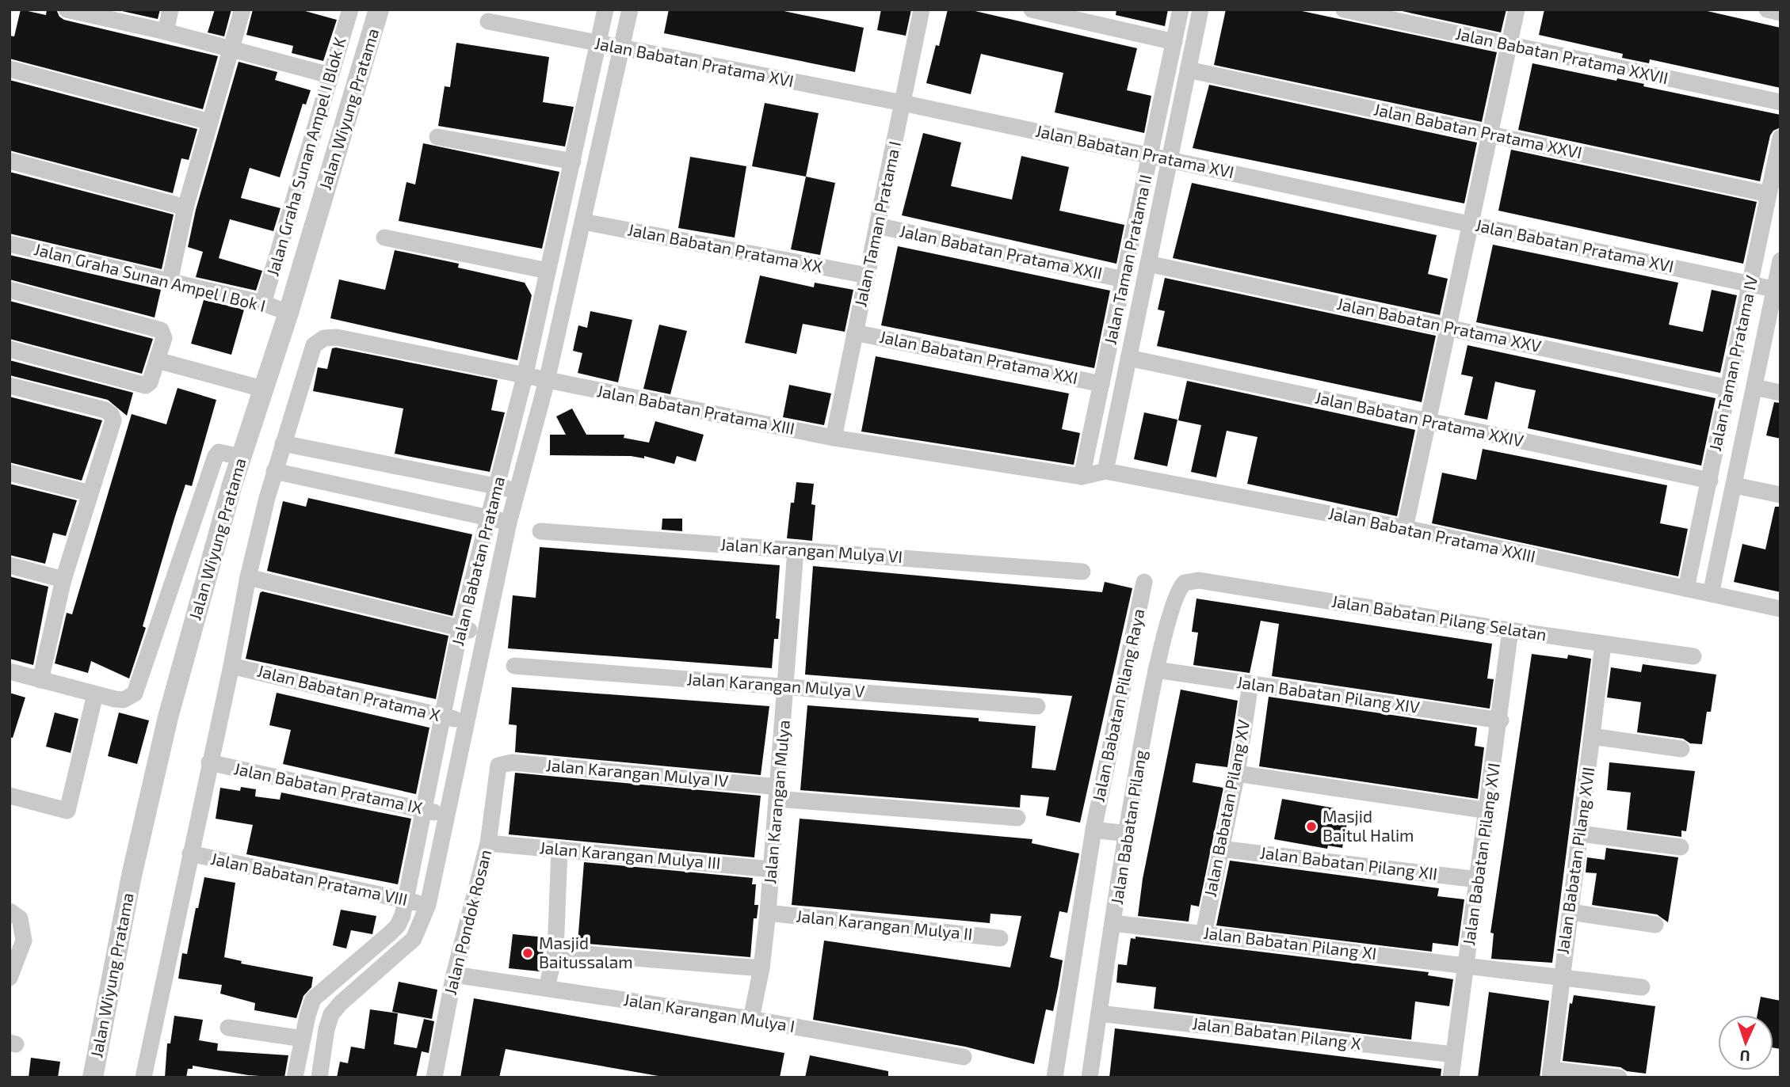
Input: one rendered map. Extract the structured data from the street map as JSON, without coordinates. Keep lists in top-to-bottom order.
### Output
{
  "streets": {
    "street": [
      "Jalan Babatan Pratama XXVII",
      "Jalan Babatan Pratama XVI",
      "Jalan Wiyung Pratama",
      "Jalan Babatan Pratama XXVI",
      "Jalan Graha Sunan Ampel I Blok K",
      "Jalan Taman Pratama I",
      "Jalan Babatan Pratama XX",
      "Jalan Babatan Pratama XXII",
      "Jalan Taman Pratama II",
      "Jalan Graha Sunan Ampel I Bok I",
      "Jalan Babatan Pratama XXV",
      "Jalan Babatan Pratama XXI",
      "Jalan Taman Pratama IV",
      "Jalan Babatan Pratama XIII",
      "Jalan Babatan Pratama XXIV",
      "Jalan Babatan Pratama XXIII",
      "Jalan Karangan Mulya VI",
      "Jalan Babatan Pratama",
      "Jalan Babatan Pilang Selatan",
      "Jalan Karangan Mulya V",
      "Jalan Babatan Pratama X",
      "Jalan Babatan Pilang XIV",
      "Jalan Babatan Pilang Raya",
      "Jalan Karangan Mulya IV",
      "Jalan Babatan Pratama IX",
      "Jalan Karangan Mulya",
      "Jalan Babatan Pilang XV",
      "Jalan Babatan Pilang",
      "Jalan Babatan Pilang XVI",
      "Jalan Karangan Mulya III",
      "Jalan Babatan Pilang XVII",
      "Jalan Babatan Pilang XII",
      "Jalan Babatan Pratama VIII",
      "Jalan Pondok Rosan",
      "Jalan Karangan Mulya II",
      "Jalan Babatan Pilang XI",
      "Jalan Karangan Mulya I",
      "Jalan Babatan Pilang X"
    ]
  },
  "crossings": [
    ["Jalan Babatan Pratama XVI", "Jalan Taman Pratama I"],
    ["Jalan Babatan Pratama XVI", "Jalan Taman Pratama II"],
    ["Jalan Babatan Pratama XVI", "Jalan Taman Pratama IV"],
    ["Jalan Babatan Pratama XVI", "Jalan Babatan Pratama"],
    ["Jalan Wiyung Pratama", "Jalan Graha Sunan Ampel I Bok I"],
    ["Jalan Babatan Pratama XXVI", "Jalan Taman Pratama II"],
    ["Jalan Babatan Pratama XXVI", "Jalan Taman Pratama IV"],
    ["Jalan Graha Sunan Ampel I Blok K", "Jalan Graha Sunan Ampel I Bok I"],
    ["Jalan Taman Pratama I", "Jalan Babatan Pratama XX"],
    ["Jalan Taman Pratama I", "Jalan Babatan Pratama XXII"],
    ["Jalan Taman Pratama I", "Jalan Babatan Pratama XXI"],
    ["Jalan Taman Pratama I", "Jalan Babatan Pratama XIII"],
    ["Jalan Babatan Pratama XX", "Jalan Babatan Pratama"],
    ["Jalan Babatan Pratama XXII", "Jalan Taman Pratama II"],
    ["Jalan Taman Pratama II", "Jalan Babatan Pratama XXV"],
    ["Jalan Taman Pratama II", "Jalan Babatan Pratama XXI"],
    ["Jalan Taman Pratama II", "Jalan Babatan Pratama XIII"],
    ["Jalan Taman Pratama II", "Jalan Babatan Pratama XXIV"],
    ["Jalan Taman Pratama II", "Jalan Babatan Pratama XXIII"],
    ["Jalan Babatan Pratama XXV", "Jalan Taman Pratama IV"],
    ["Jalan Taman Pratama IV", "Jalan Babatan Pratama XXIV"],
    ["Jalan Taman Pratama IV", "Jalan Babatan Pratama XXIII"],
    ["Jalan Babatan Pratama XIII", "Jalan Babatan Pratama XXIII"],
    ["Jalan Babatan Pratama XIII", "Jalan Babatan Pratama"],
    ["Jalan Karangan Mulya VI", "Jalan Karangan Mulya"],
    ["Jalan Babatan Pratama", "Jalan Babatan Pratama X"],
    ["Jalan Babatan Pratama", "Jalan Babatan Pratama IX"],
    ["Jalan Babatan Pratama", "Jalan Babatan Pratama VIII"],
    ["Jalan Babatan Pilang Selatan", "Jalan Babatan Pilang"],
    ["Jalan Babatan Pilang Selatan", "Jalan Babatan Pilang XVI"],
    ["Jalan Babatan Pilang Selatan", "Jalan Babatan Pilang XVII"],
    ["Jalan Karangan Mulya V", "Jalan Karangan Mulya"],
    ["Jalan Babatan Pilang XIV", "Jalan Babatan Pilang XV"],
    ["Jalan Babatan Pilang XIV", "Jalan Babatan Pilang"],
    ["Jalan Babatan Pilang XIV", "Jalan Babatan Pilang XVI"],
    ["Jalan Babatan Pilang Raya", "Jalan Babatan Pilang"],
    ["Jalan Karangan Mulya IV", "Jalan Karangan Mulya"],
    ["Jalan Karangan Mulya IV", "Jalan Pondok Rosan"],
    ["Jalan Karangan Mulya", "Jalan Karangan Mulya III"],
    ["Jalan Karangan Mulya", "Jalan Karangan Mulya II"],
    ["Jalan Karangan Mulya", "Jalan Karangan Mulya I"],
    ["Jalan Babatan Pilang XV", "Jalan Babatan Pilang XII"],
    ["Jalan Babatan Pilang XV", "Jalan Babatan Pilang XI"],
    ["Jalan Babatan Pilang", "Jalan Babatan Pilang XI"],
    ["Jalan Babatan Pilang", "Jalan Babatan Pilang X"],
    ["Jalan Babatan Pilang XVI", "Jalan Babatan Pilang XII"],
    ["Jalan Babatan Pilang XVI", "Jalan Babatan Pilang XI"],
    ["Jalan Babatan Pilang XVI", "Jalan Babatan Pilang X"],
    ["Jalan Karangan Mulya III", "Jalan Pondok Rosan"],
    ["Jalan Babatan Pilang XVII", "Jalan Babatan Pilang XI"],
    ["Jalan Pondok Rosan", "Jalan Karangan Mulya I"]
  ],
  "places": ["Masjid Baitul Halim", "Masjid Baitussalam"],
  "north": "bottom"
}
